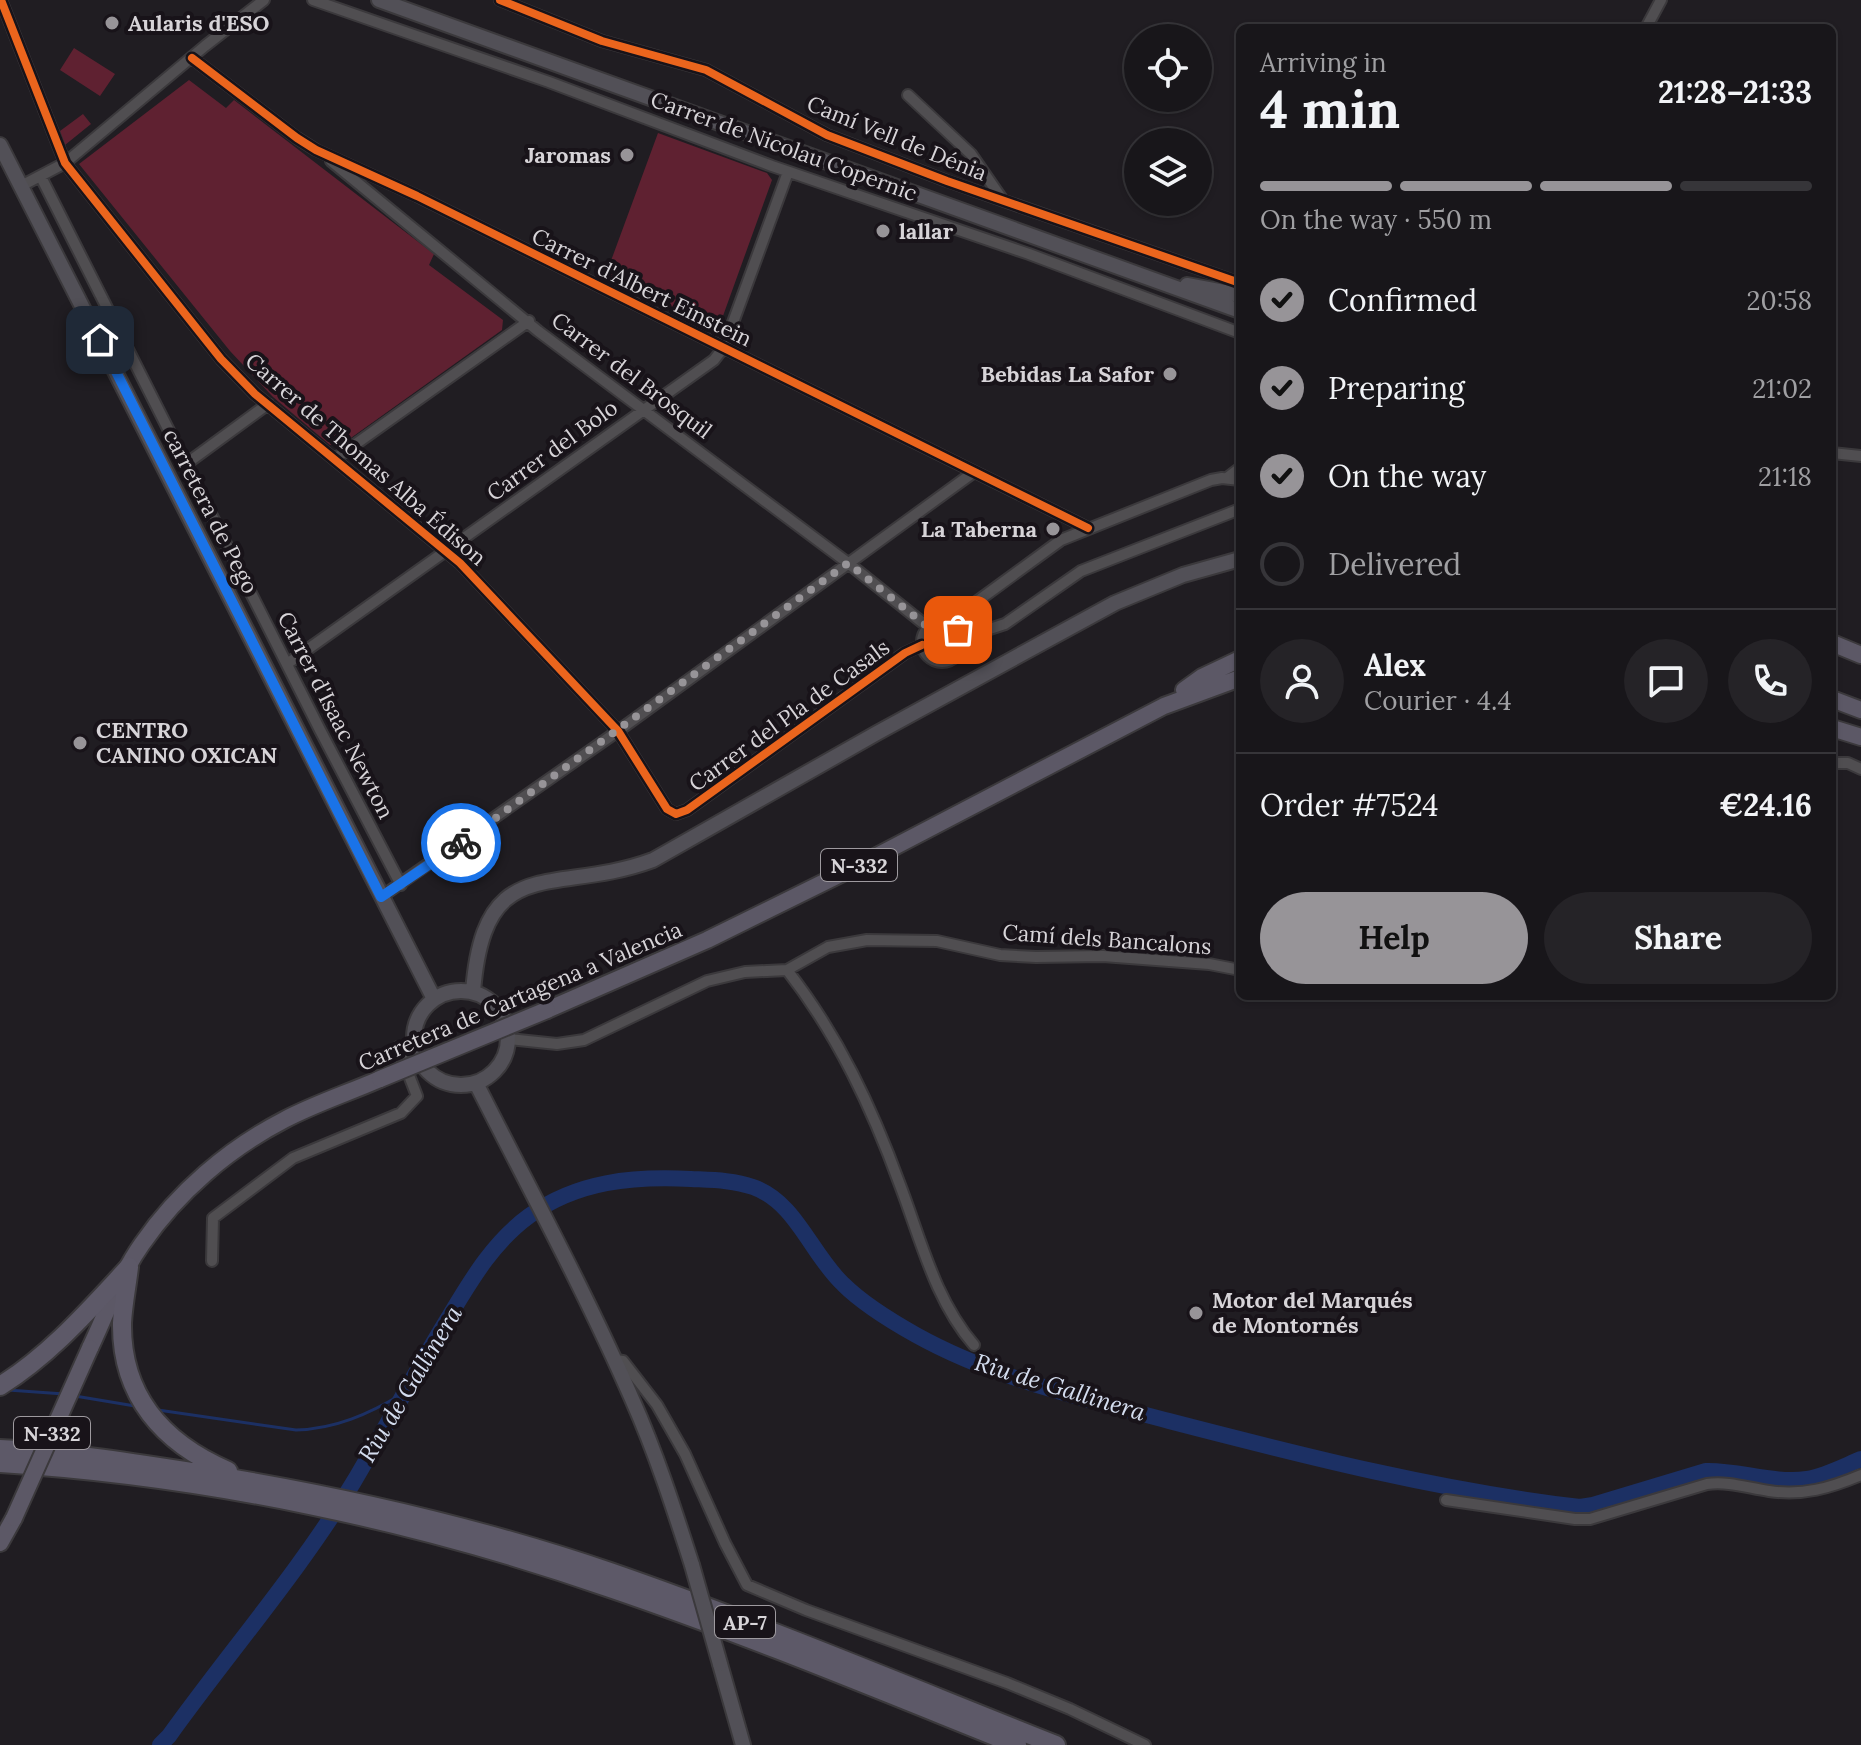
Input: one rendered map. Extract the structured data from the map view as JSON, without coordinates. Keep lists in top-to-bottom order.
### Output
{
  "streets": {
    "highway": ["N-332", "Carretera de Cartagena a Valencia", "AP-7"],
    "main road": ["carretera de Pego"],
    "street": [
      "Camí Vell de Dénia",
      "Carrer de Nicolau Copernic",
      "Carrer d'Albert Einstein",
      "Carrer del Brosquil",
      "Carrer del Bolo",
      "Carrer de Thomas Alba Édison",
      "Carrer d'Isaac Newton",
      "Carrer del Pla de Casals",
      "Camí dels Bancalons"
    ]
  },
  "crossings": [
    ["Carrer de Nicolau Copernic", "Carrer del Bolo"],
    ["Carrer d'Albert Einstein", "Carrer del Brosquil"],
    ["Carrer d'Albert Einstein", "Carrer del Bolo"],
    ["Carrer del Brosquil", "Carrer del Bolo"],
    ["Carrer del Brosquil", "Carrer del Pla de Casals"],
    ["Carrer del Bolo", "Carrer de Thomas Alba Édison"],
    ["Carrer del Bolo", "Carrer d'Isaac Newton"],
    ["Carrer de Thomas Alba Édison", "Carrer del Pla de Casals"]
  ],
  "water": ["Riu de Gallinera"],
  "places": [
    "Aularis d'ESO",
    "Jaromas",
    "lallar",
    "Bebidas La Safor",
    "La Taberna",
    "CENTRO CANINO OXICAN",
    "Motor del Marqués de Montornés"
  ],
  "page": {
    "heading": ["4 min", "Arriving in", "21:28–21:33"],
    "panel": [
      "Alex",
      "Courier · 4.4",
      "Order #7524",
      "€24.16"
    ],
    "bar": "On the way · 550 m",
    "list": [
      ["Confirmed", "20:58"],
      ["Preparing", "21:02"],
      ["On the way", "21:18"],
      "Delivered"
    ],
    "buttons": ["Help", "Share"]
  }
}
